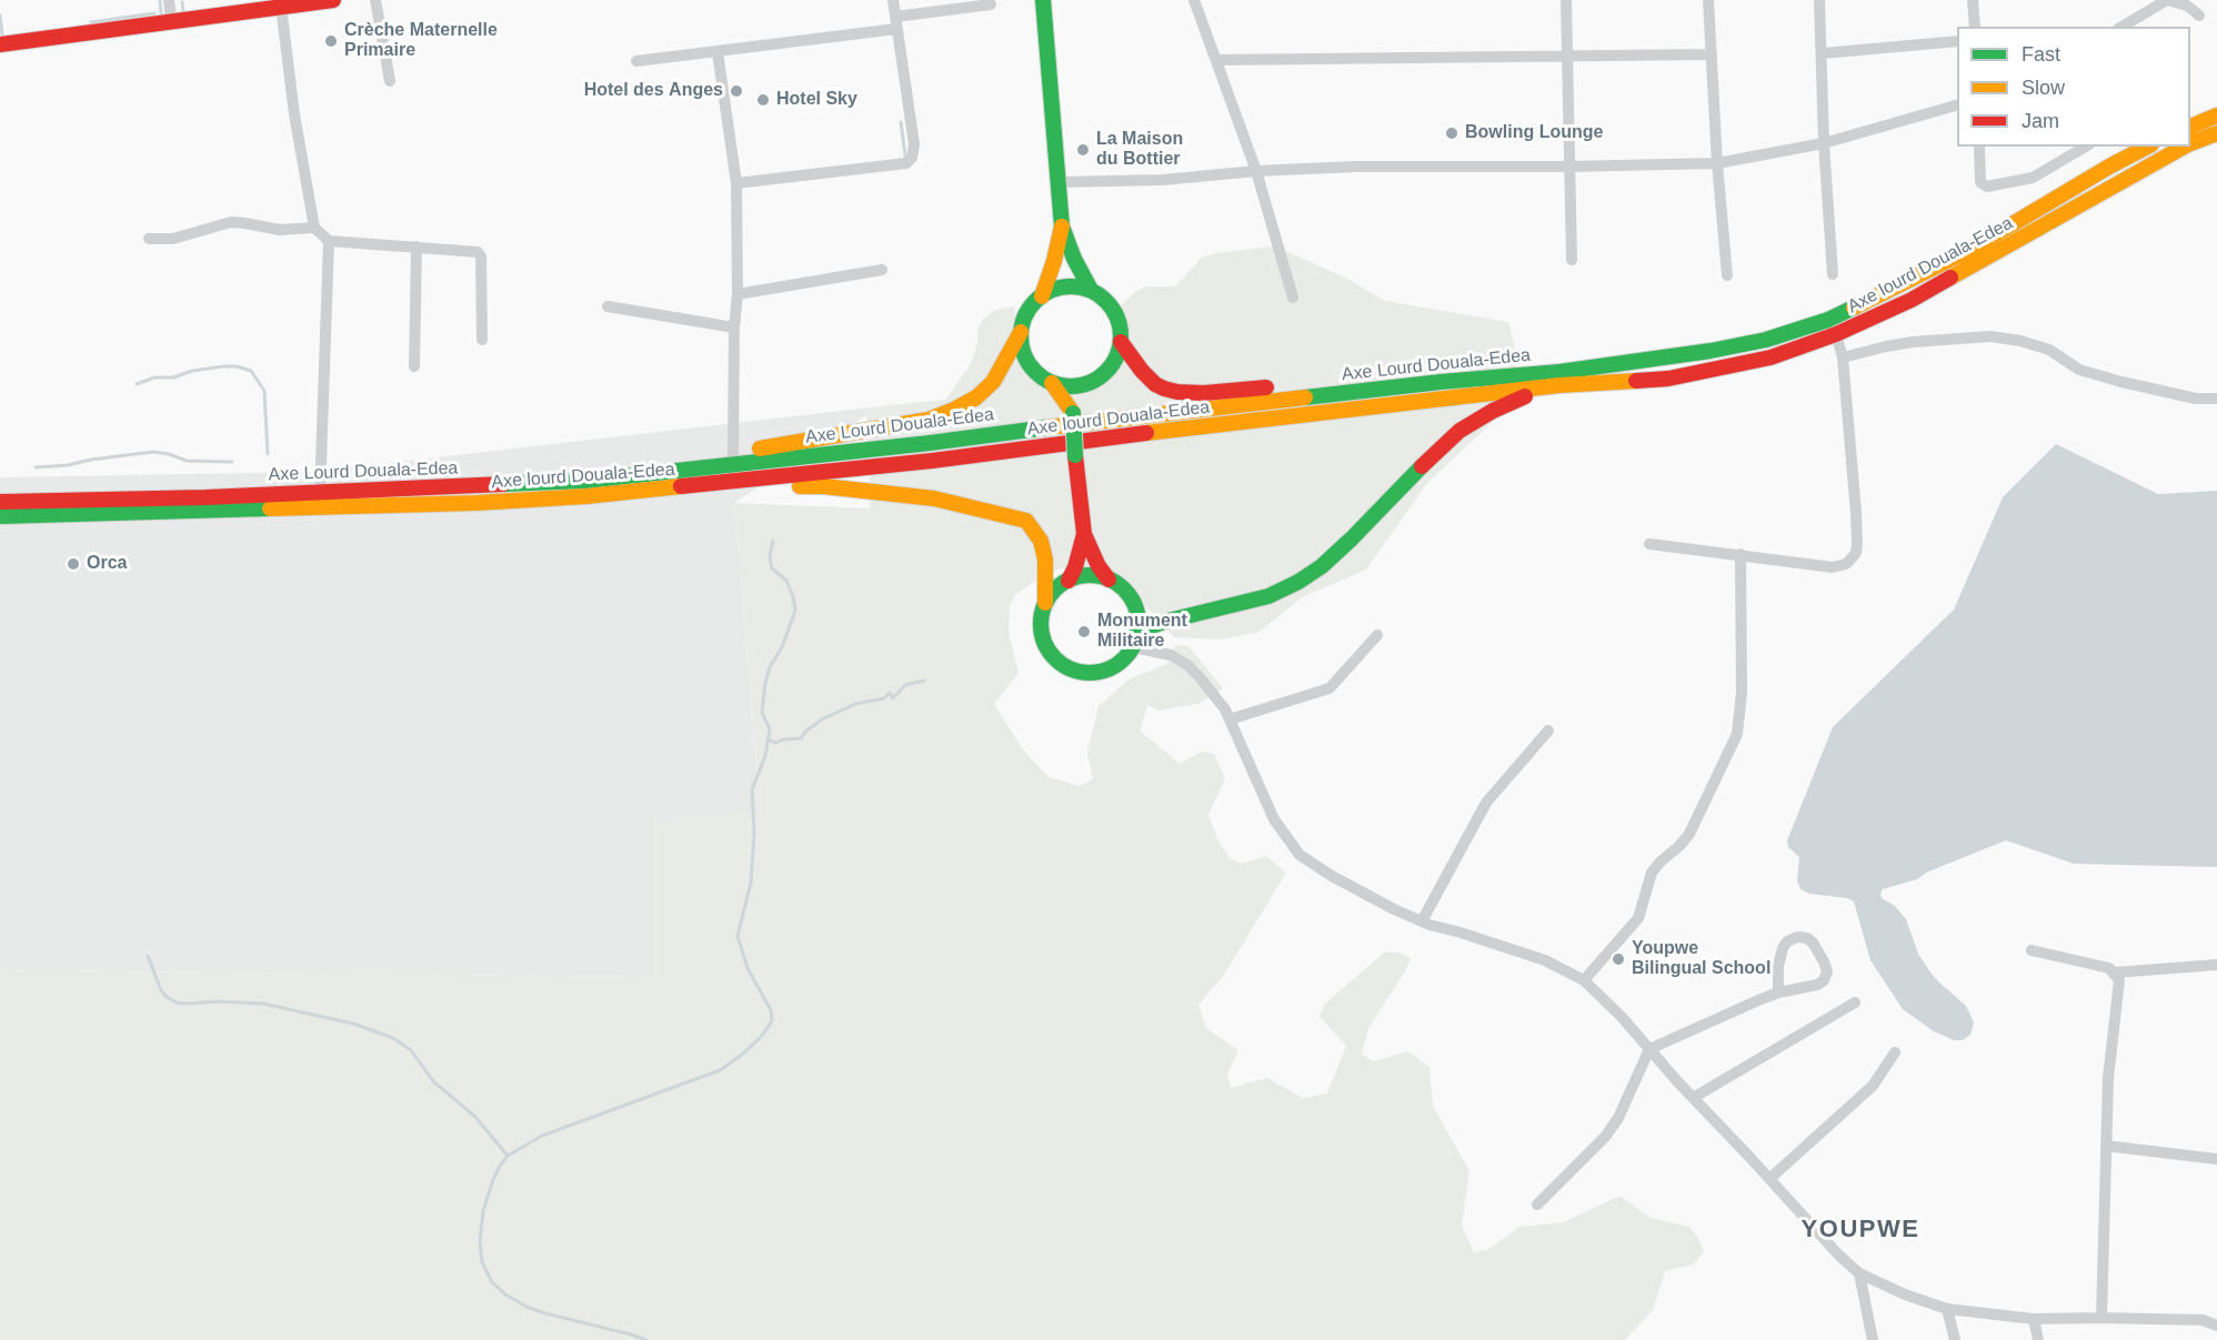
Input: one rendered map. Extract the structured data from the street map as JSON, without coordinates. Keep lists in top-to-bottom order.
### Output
{
  "streets": {
    "main road": ["Axe lourd Douala-Edea", "Axe Lourd Douala-Edea"]
  },
  "districts": ["YOUPWE"],
  "places": [
    "Crèche Maternelle Primaire",
    "Hotel des Anges",
    "Hotel Sky",
    "Bowling Lounge",
    "La Maison du Bottier",
    "Orca",
    "Monument Militaire",
    "Youpwe Bilingual School"
  ],
  "legend": ["Fast", "Slow", "Jam"]
}
